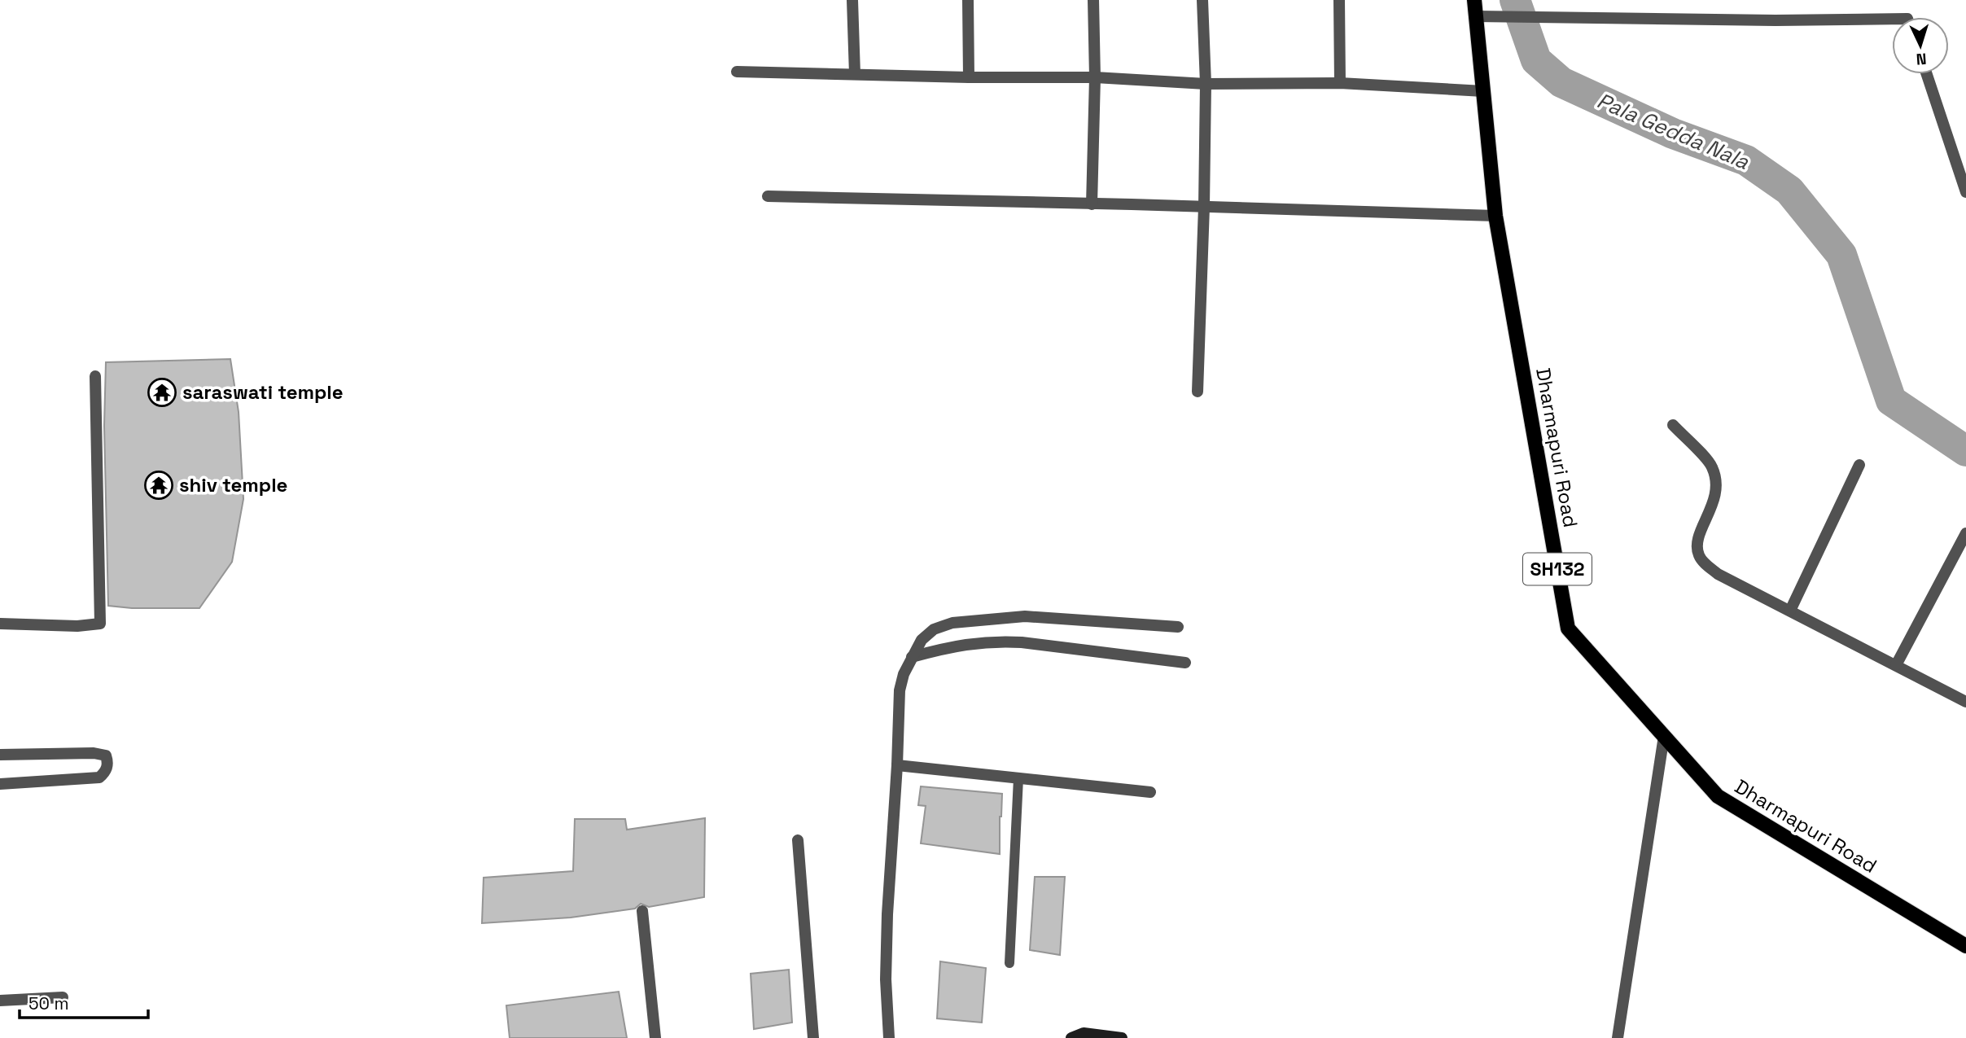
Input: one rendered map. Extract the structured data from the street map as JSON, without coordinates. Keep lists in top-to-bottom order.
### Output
{
  "streets": {
    "main road": ["Dharmapuri Road", "SH132"]
  },
  "water": ["Pala Gedda Nala"],
  "places": {
    "temple": ["saraswati temple", "shiv temple"]
  },
  "scale_bar": "50 m",
  "north": "bottom"
}
